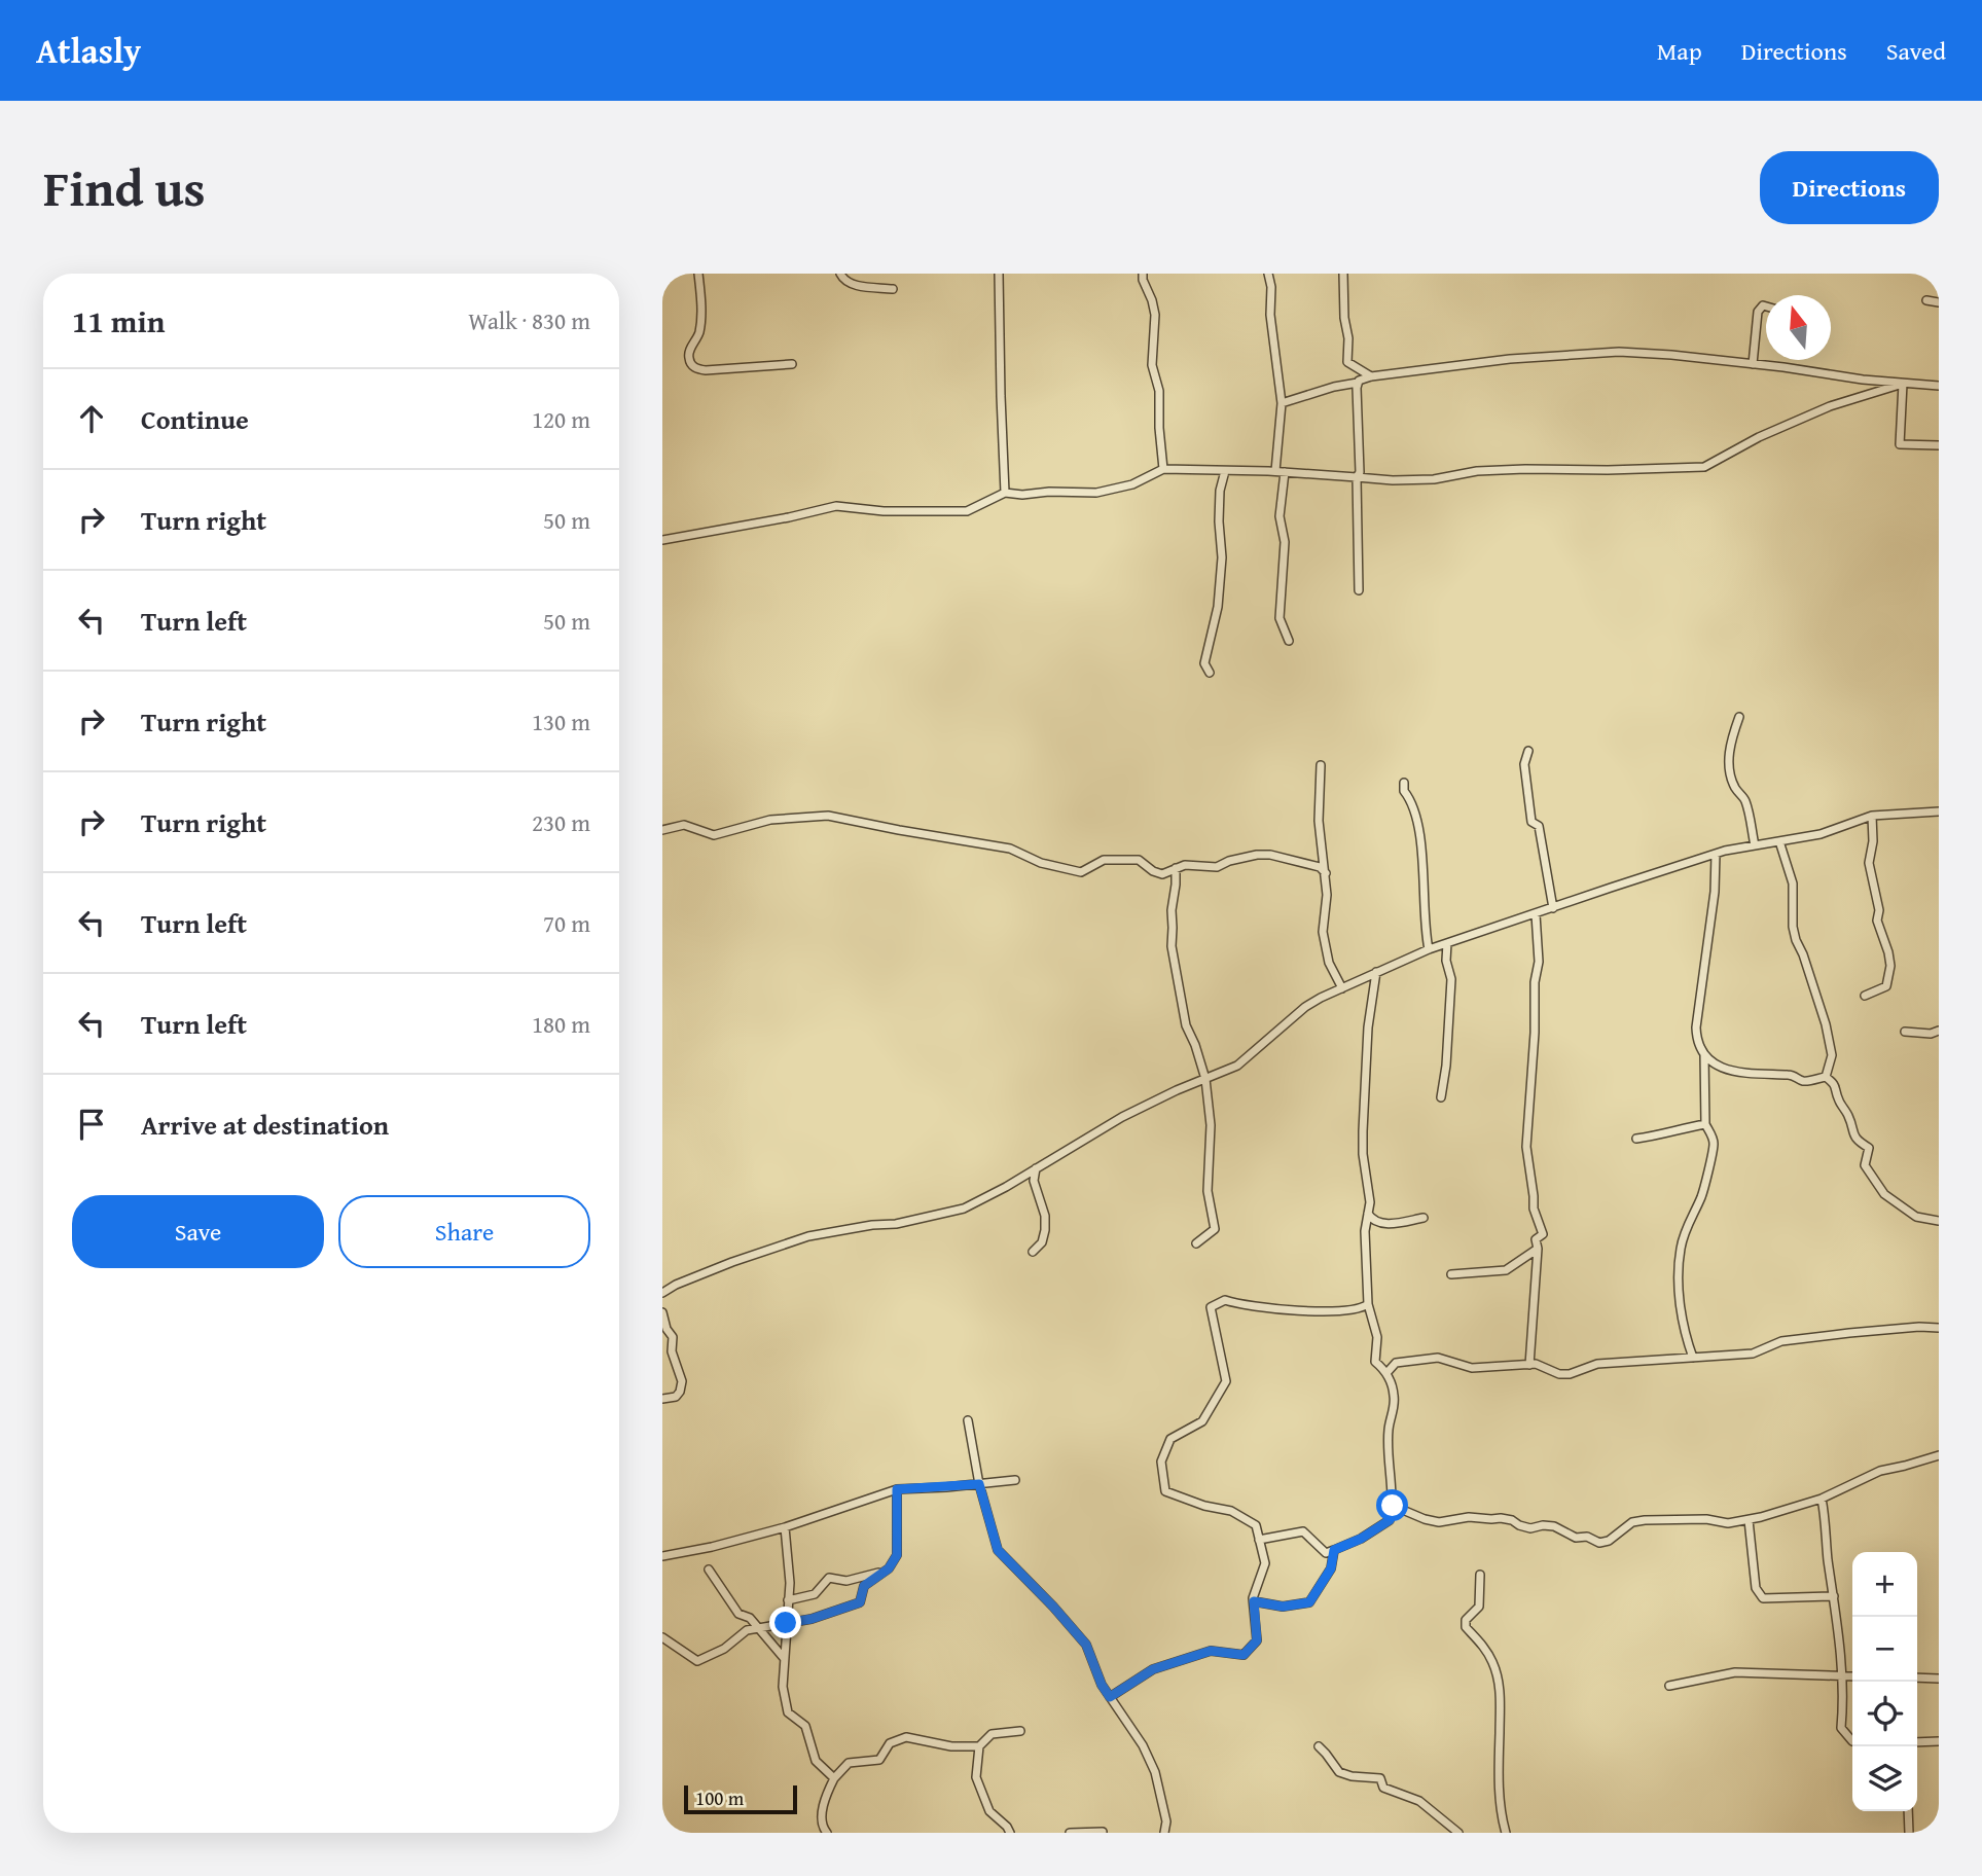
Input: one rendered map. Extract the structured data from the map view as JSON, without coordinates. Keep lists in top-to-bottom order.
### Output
{
  "scale_bar": "100 m",
  "north": "top",
  "page": {
    "header": "Atlasly",
    "nav": ["Map", "Directions", "Saved"],
    "title": "Find us",
    "buttons": [
      "Directions",
      ["Save", "Share"]
    ],
    "heading": ["11 min", "Walk · 830 m"],
    "list": [
      ["Continue", "120 m"],
      ["Turn right", "50 m"],
      ["Turn left", "50 m"],
      ["Turn right", "130 m"],
      ["Turn right", "230 m"],
      ["Turn left", "70 m"],
      ["Turn left", "180 m"],
      "Arrive at destination"
    ],
    "map_buttons": ["+", "−"],
    "scale": "100 m"
  }
}
